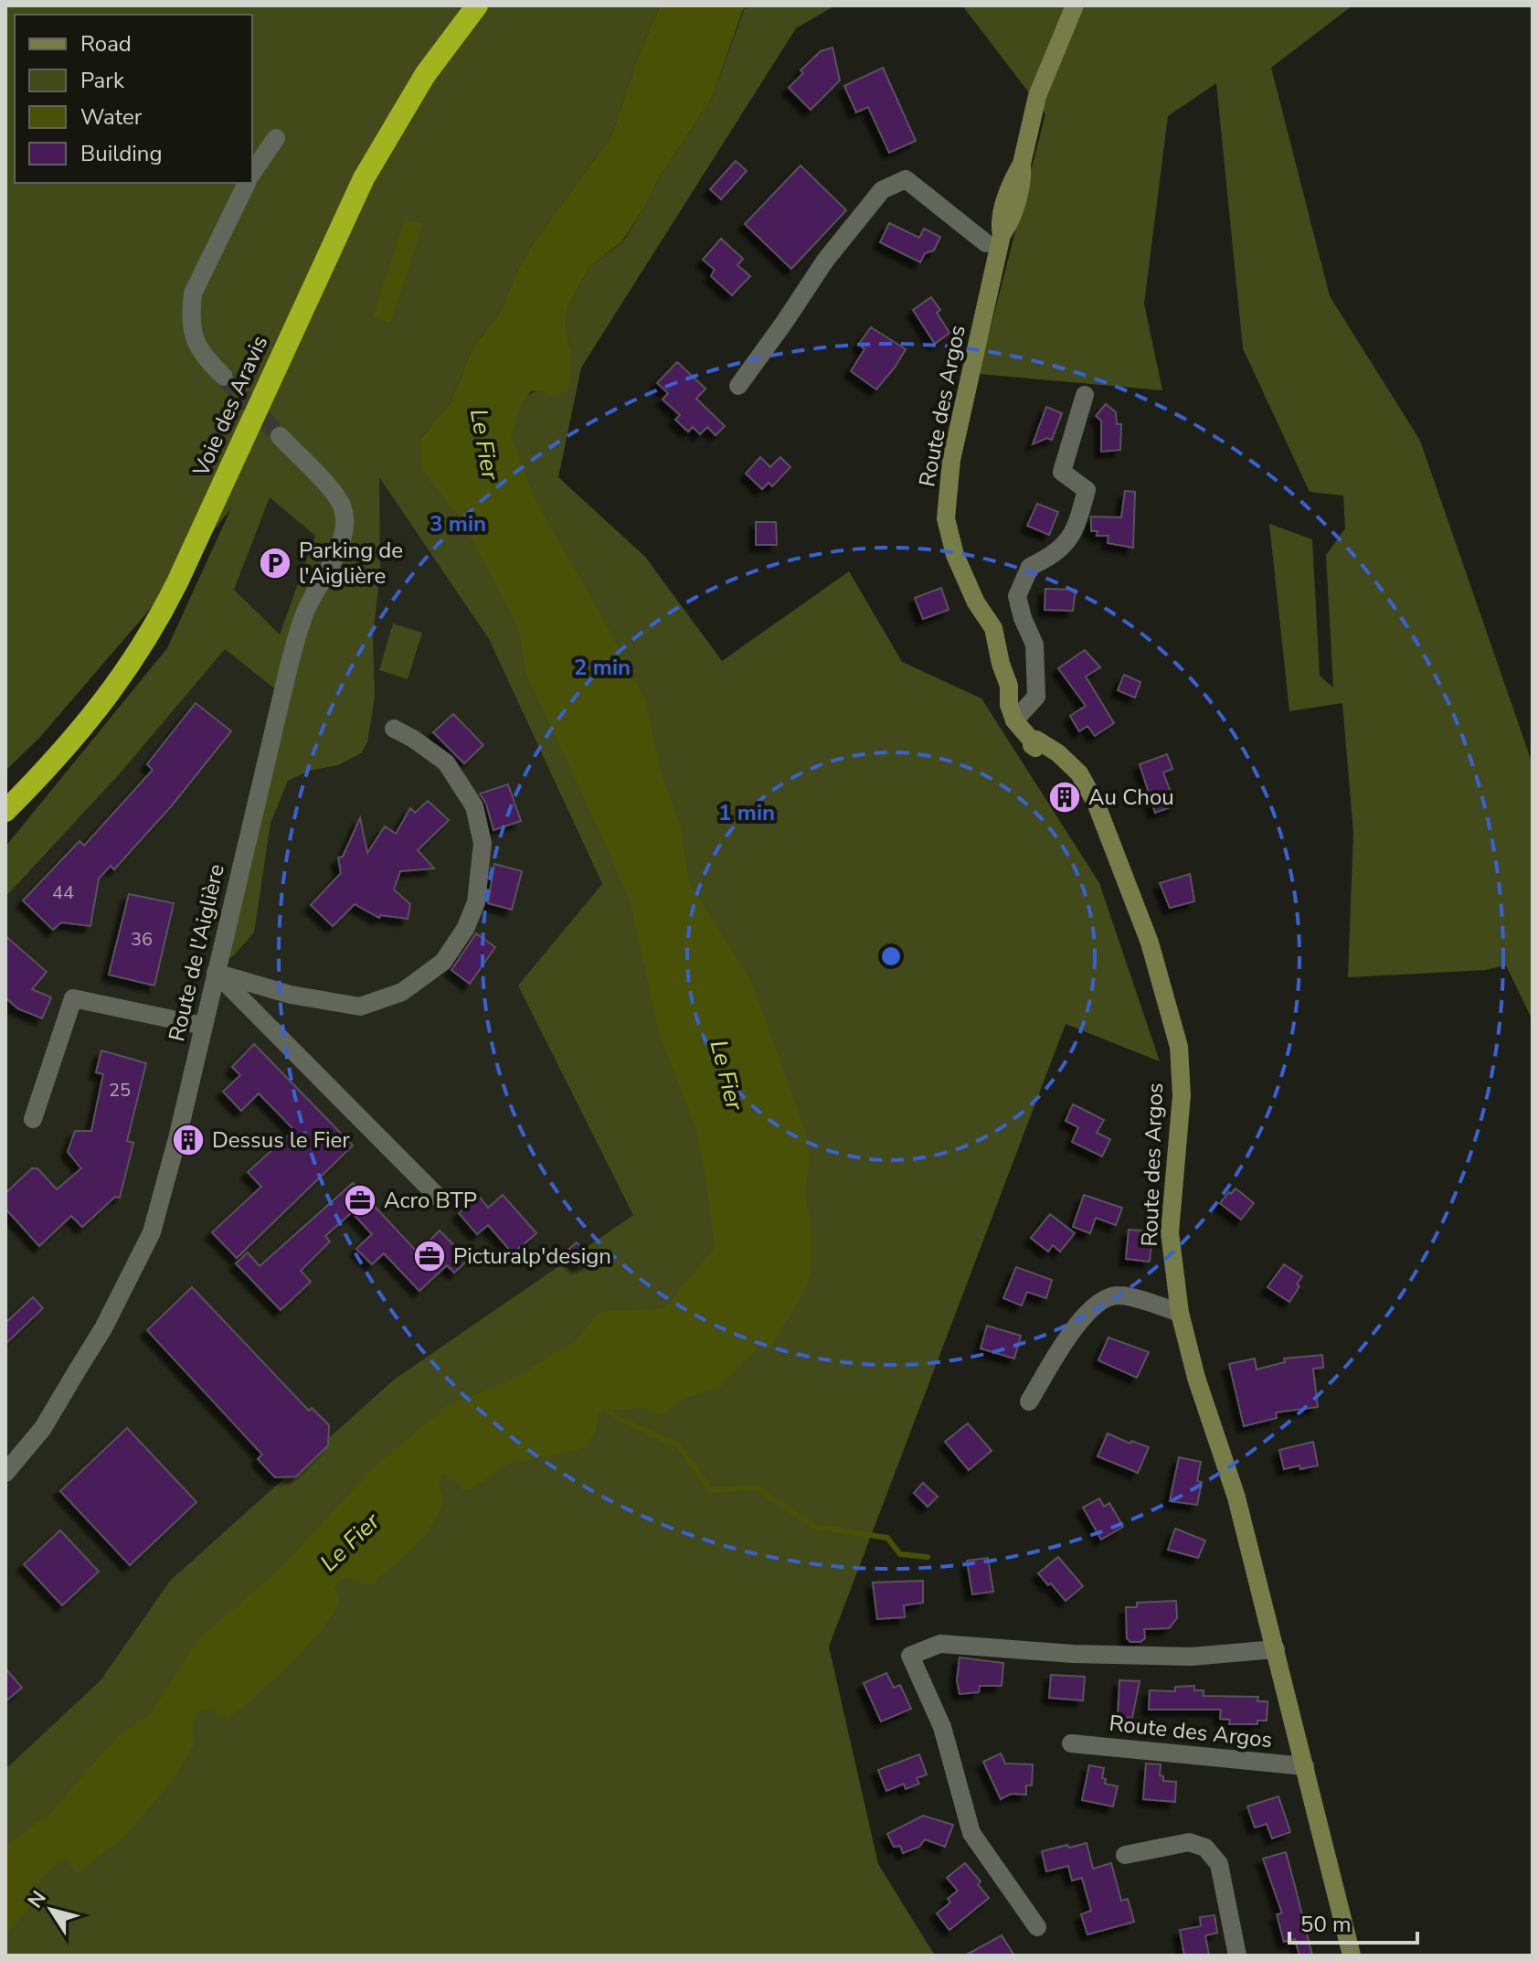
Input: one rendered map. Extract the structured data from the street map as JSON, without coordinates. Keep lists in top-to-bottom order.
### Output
{
  "streets": {
    "highway": ["Voie des Aravis"],
    "street": ["Route des Argos", "Route de l'Aiglière"]
  },
  "water": ["Le Fier"],
  "places": {
    "parking": ["Parking de l'Aiglière"],
    "building": ["Au Chou", "Dessus le Fier"],
    "office": ["Acro BTP", "Picturalp'design"]
  },
  "house_numbers": ["44", "36", "25"],
  "legend": [
    "Road",
    "Park",
    "Water",
    "Building"
  ],
  "scale_bar": "50 m",
  "north": "top left",
  "rings": ["3 min", "2 min", "1 min"]
}
